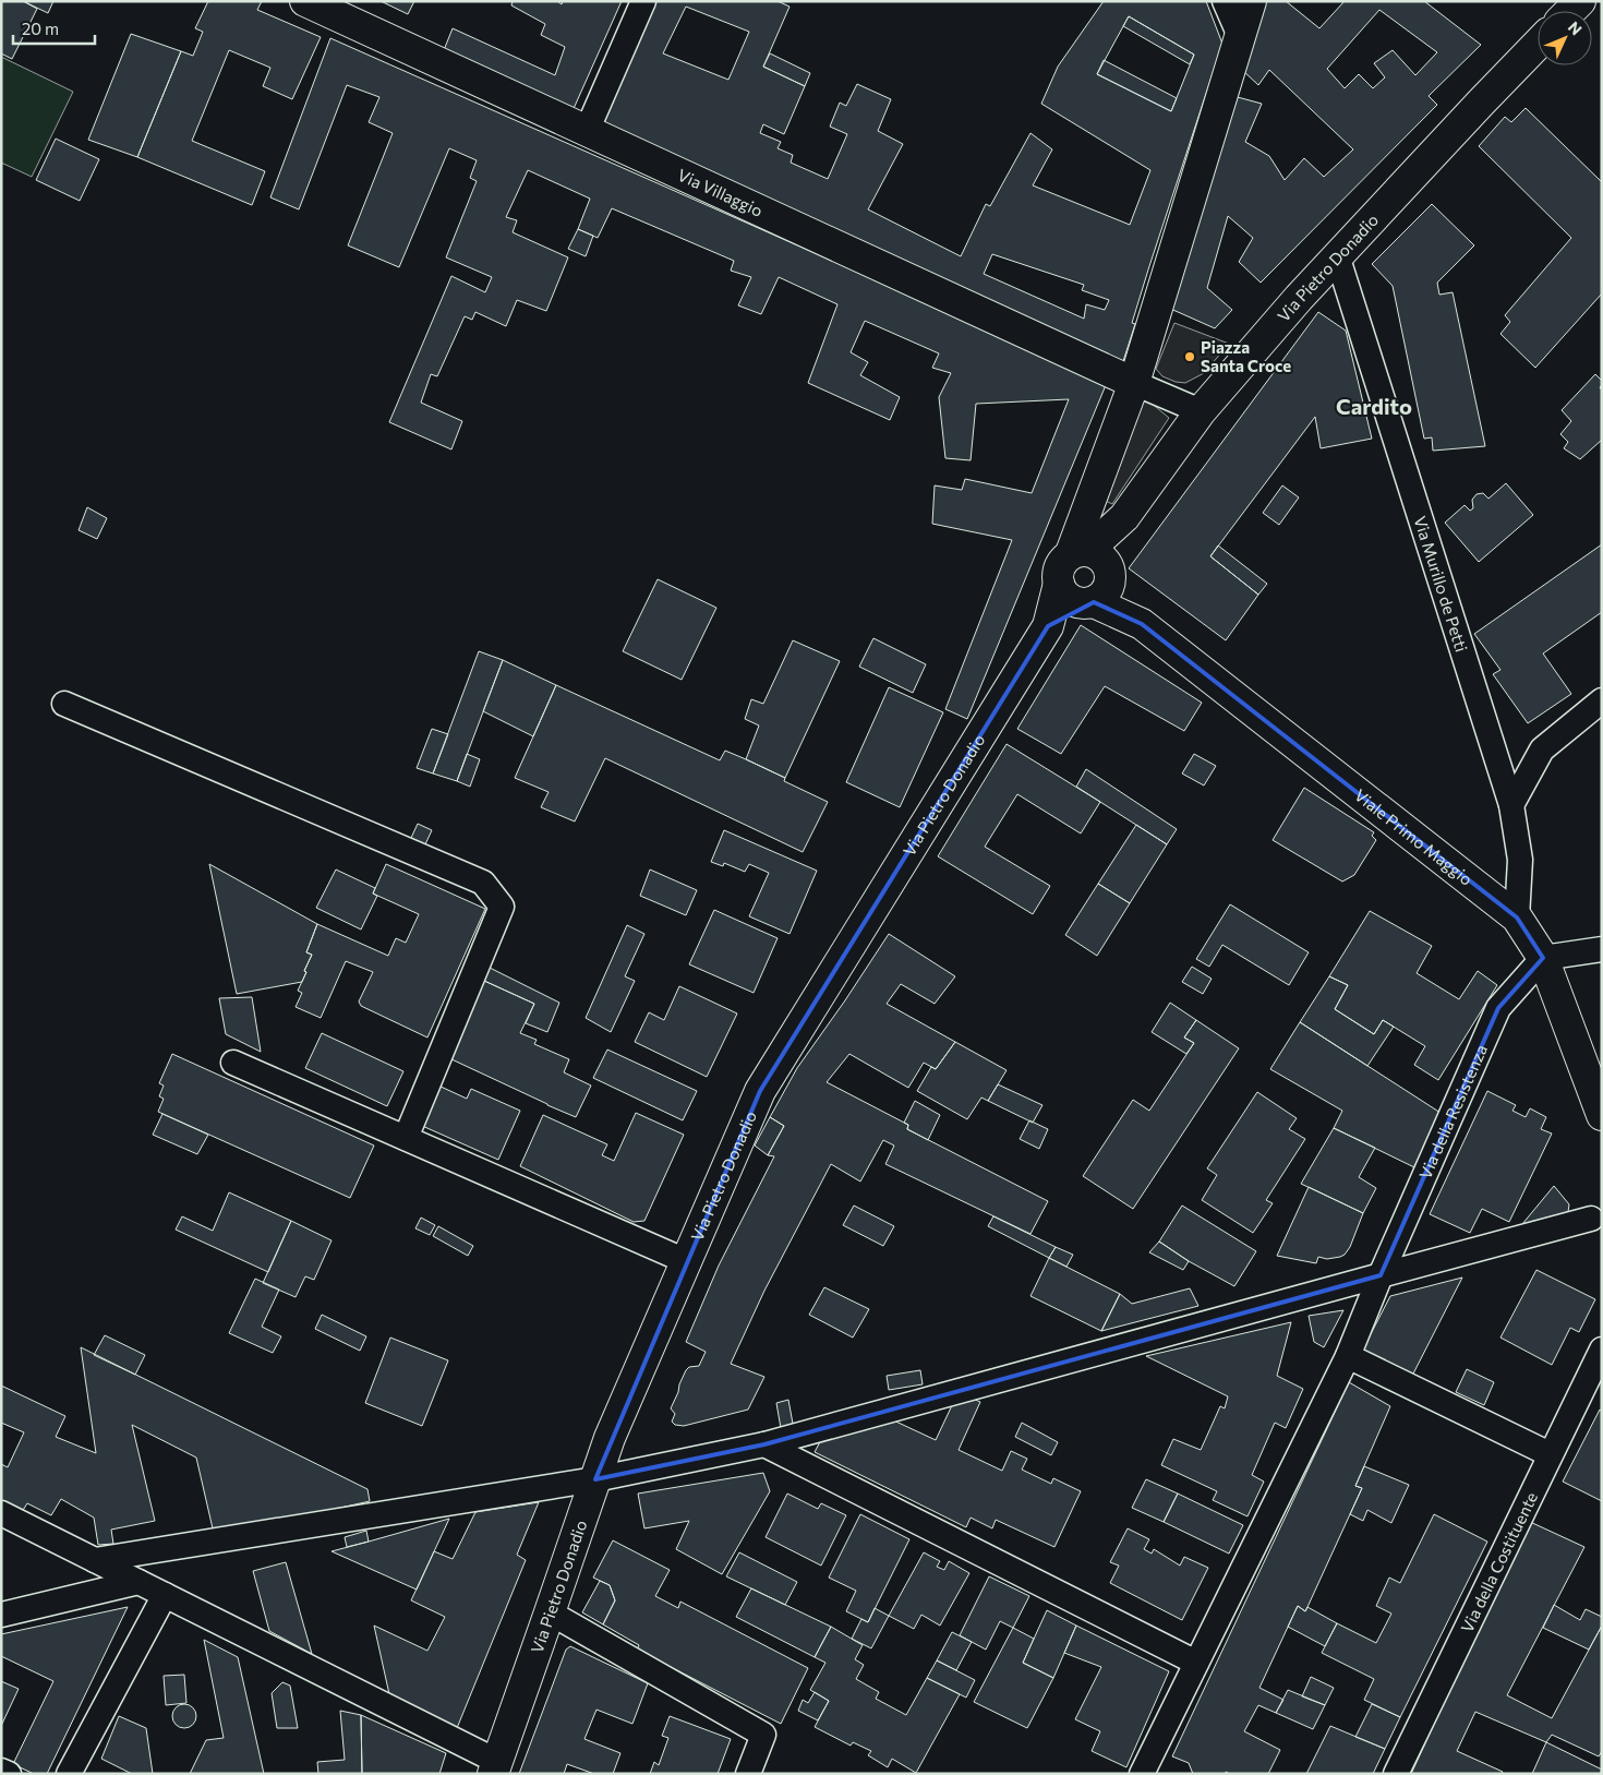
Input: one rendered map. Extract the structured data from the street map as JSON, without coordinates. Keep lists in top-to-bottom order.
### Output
{
  "streets": {
    "street": [
      "Via Villaggio",
      "Via Pietro Donadio",
      "Via Murillo de Petti",
      "Viale Primo Maggio",
      "Via della Resistenza",
      "Via della Costituente"
    ]
  },
  "crossings": [
    ["Via Pietro Donadio", "Via Murillo de Petti"],
    ["Via Pietro Donadio", "Viale Primo Maggio"],
    ["Via Murillo de Petti", "Viale Primo Maggio"],
    ["Viale Primo Maggio", "Via della Resistenza"]
  ],
  "districts": ["Cardito"],
  "places": ["Piazza Santa Croce"],
  "scale_bar": "20 m",
  "north": "top right"
}
